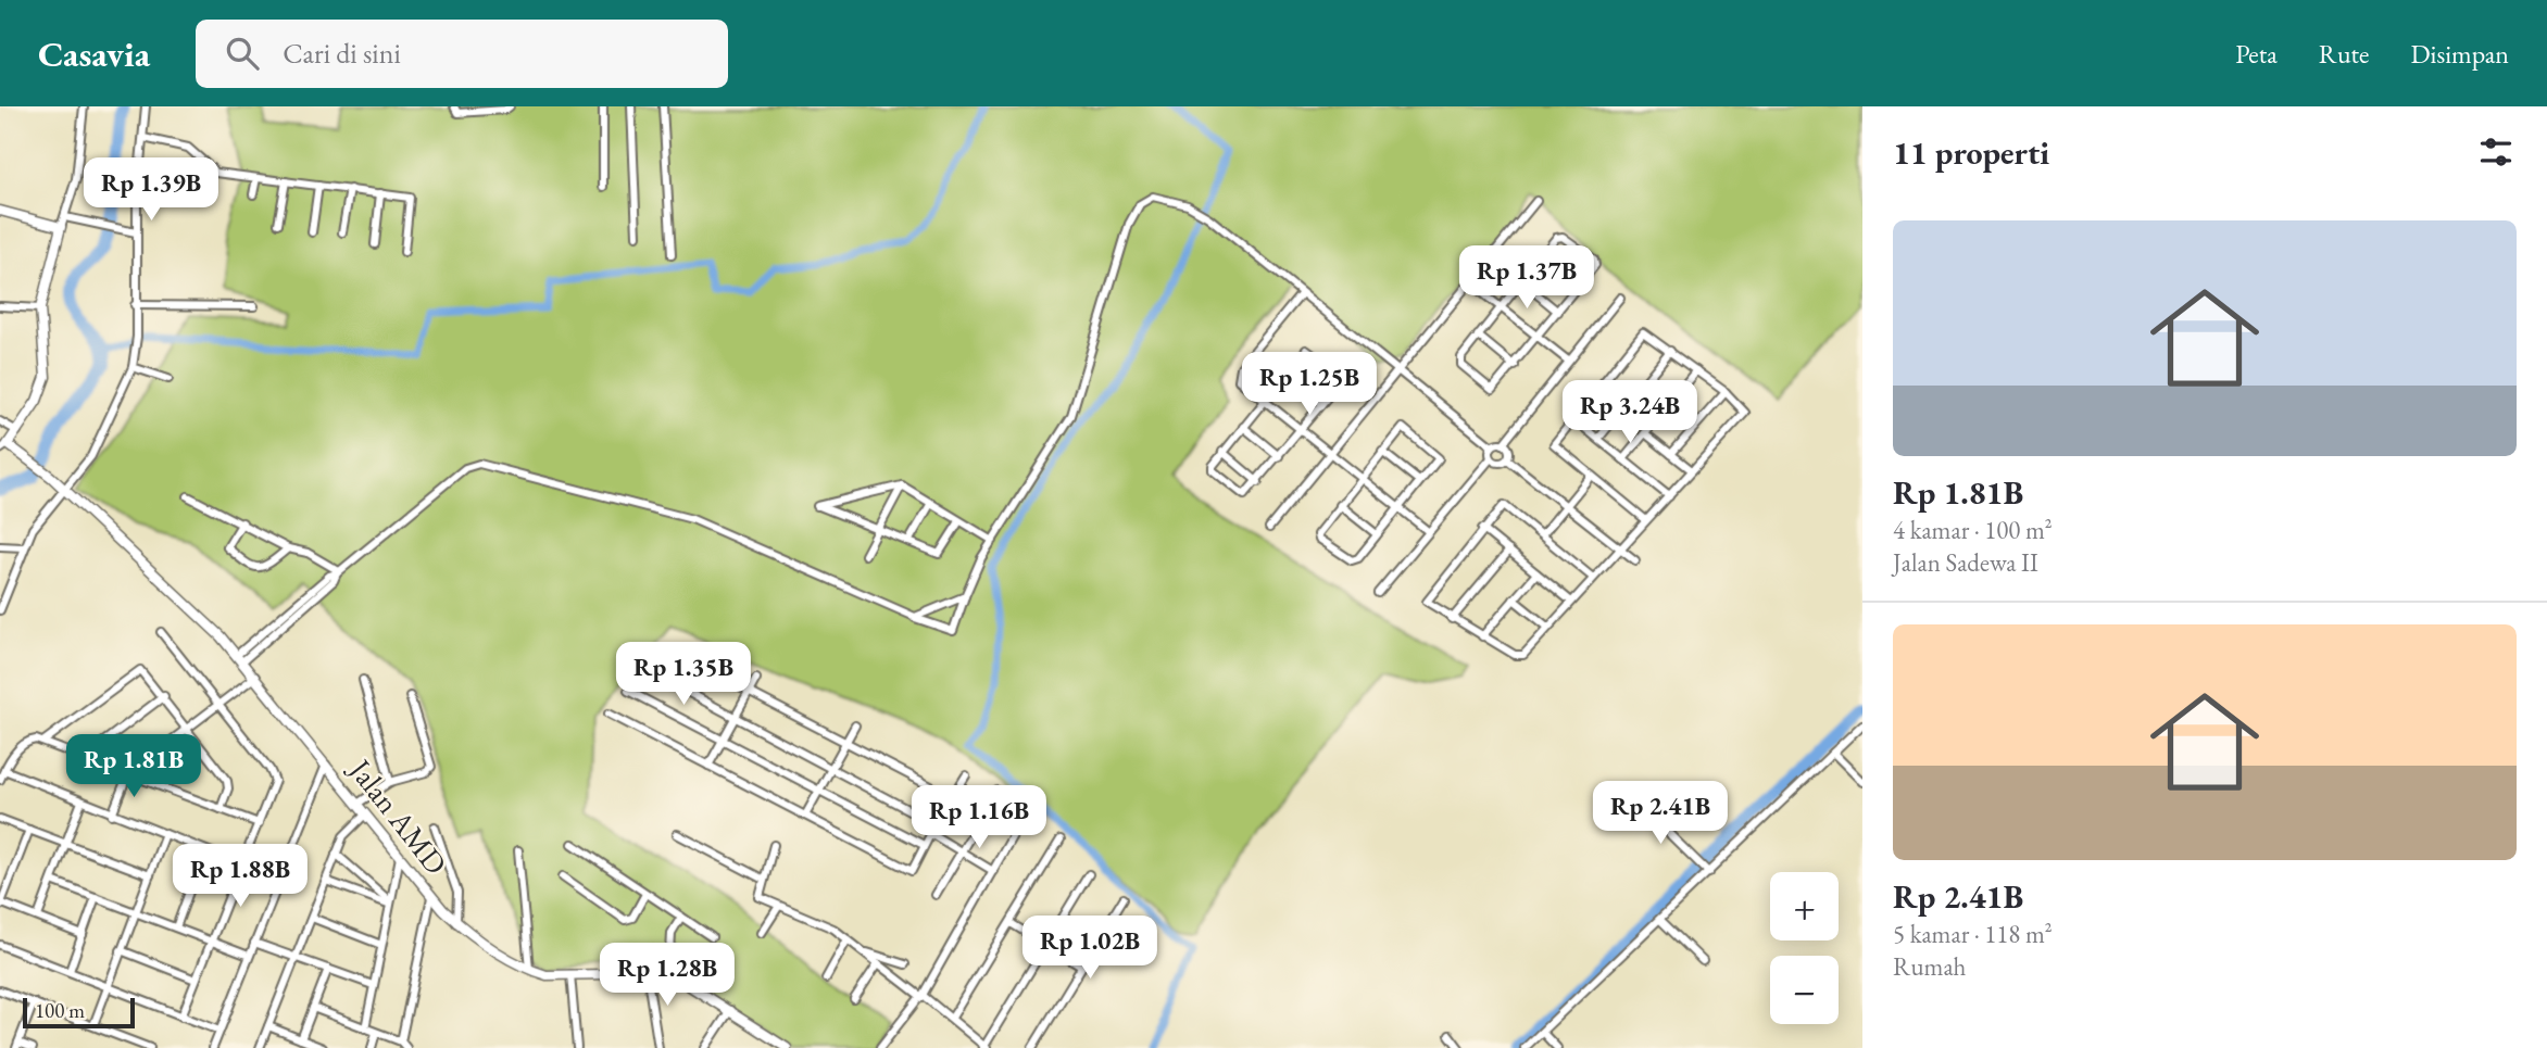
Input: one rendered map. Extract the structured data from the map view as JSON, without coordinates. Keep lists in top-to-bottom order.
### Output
{
  "streets": {
    "street": ["Jalan AMD"]
  },
  "scale_bar": "100 m",
  "page": {
    "header": "Casavia",
    "search": "Cari di sini",
    "nav": ["Peta", "Rute", "Disimpan"],
    "heading": "11 properti",
    "price": [
      "Rp 1.39B",
      "Rp 1.37B",
      "Rp 1.25B",
      "Rp 3.24B",
      "Rp 1.35B",
      "Rp 1.81B",
      "Rp 2.41B",
      "Rp 1.16B",
      "Rp 1.88B",
      "Rp 1.02B",
      "Rp 1.28B"
    ],
    "list": [
      {
        "name": "Rp 1.81B",
        "note": "4 kamar · 100 m² · Jalan Sadewa II"
      },
      {
        "name": "Rp 2.41B",
        "note": "5 kamar · 118 m² · Rumah"
      }
    ],
    "map_buttons": ["+", "−"],
    "scale": "100 m"
  }
}
